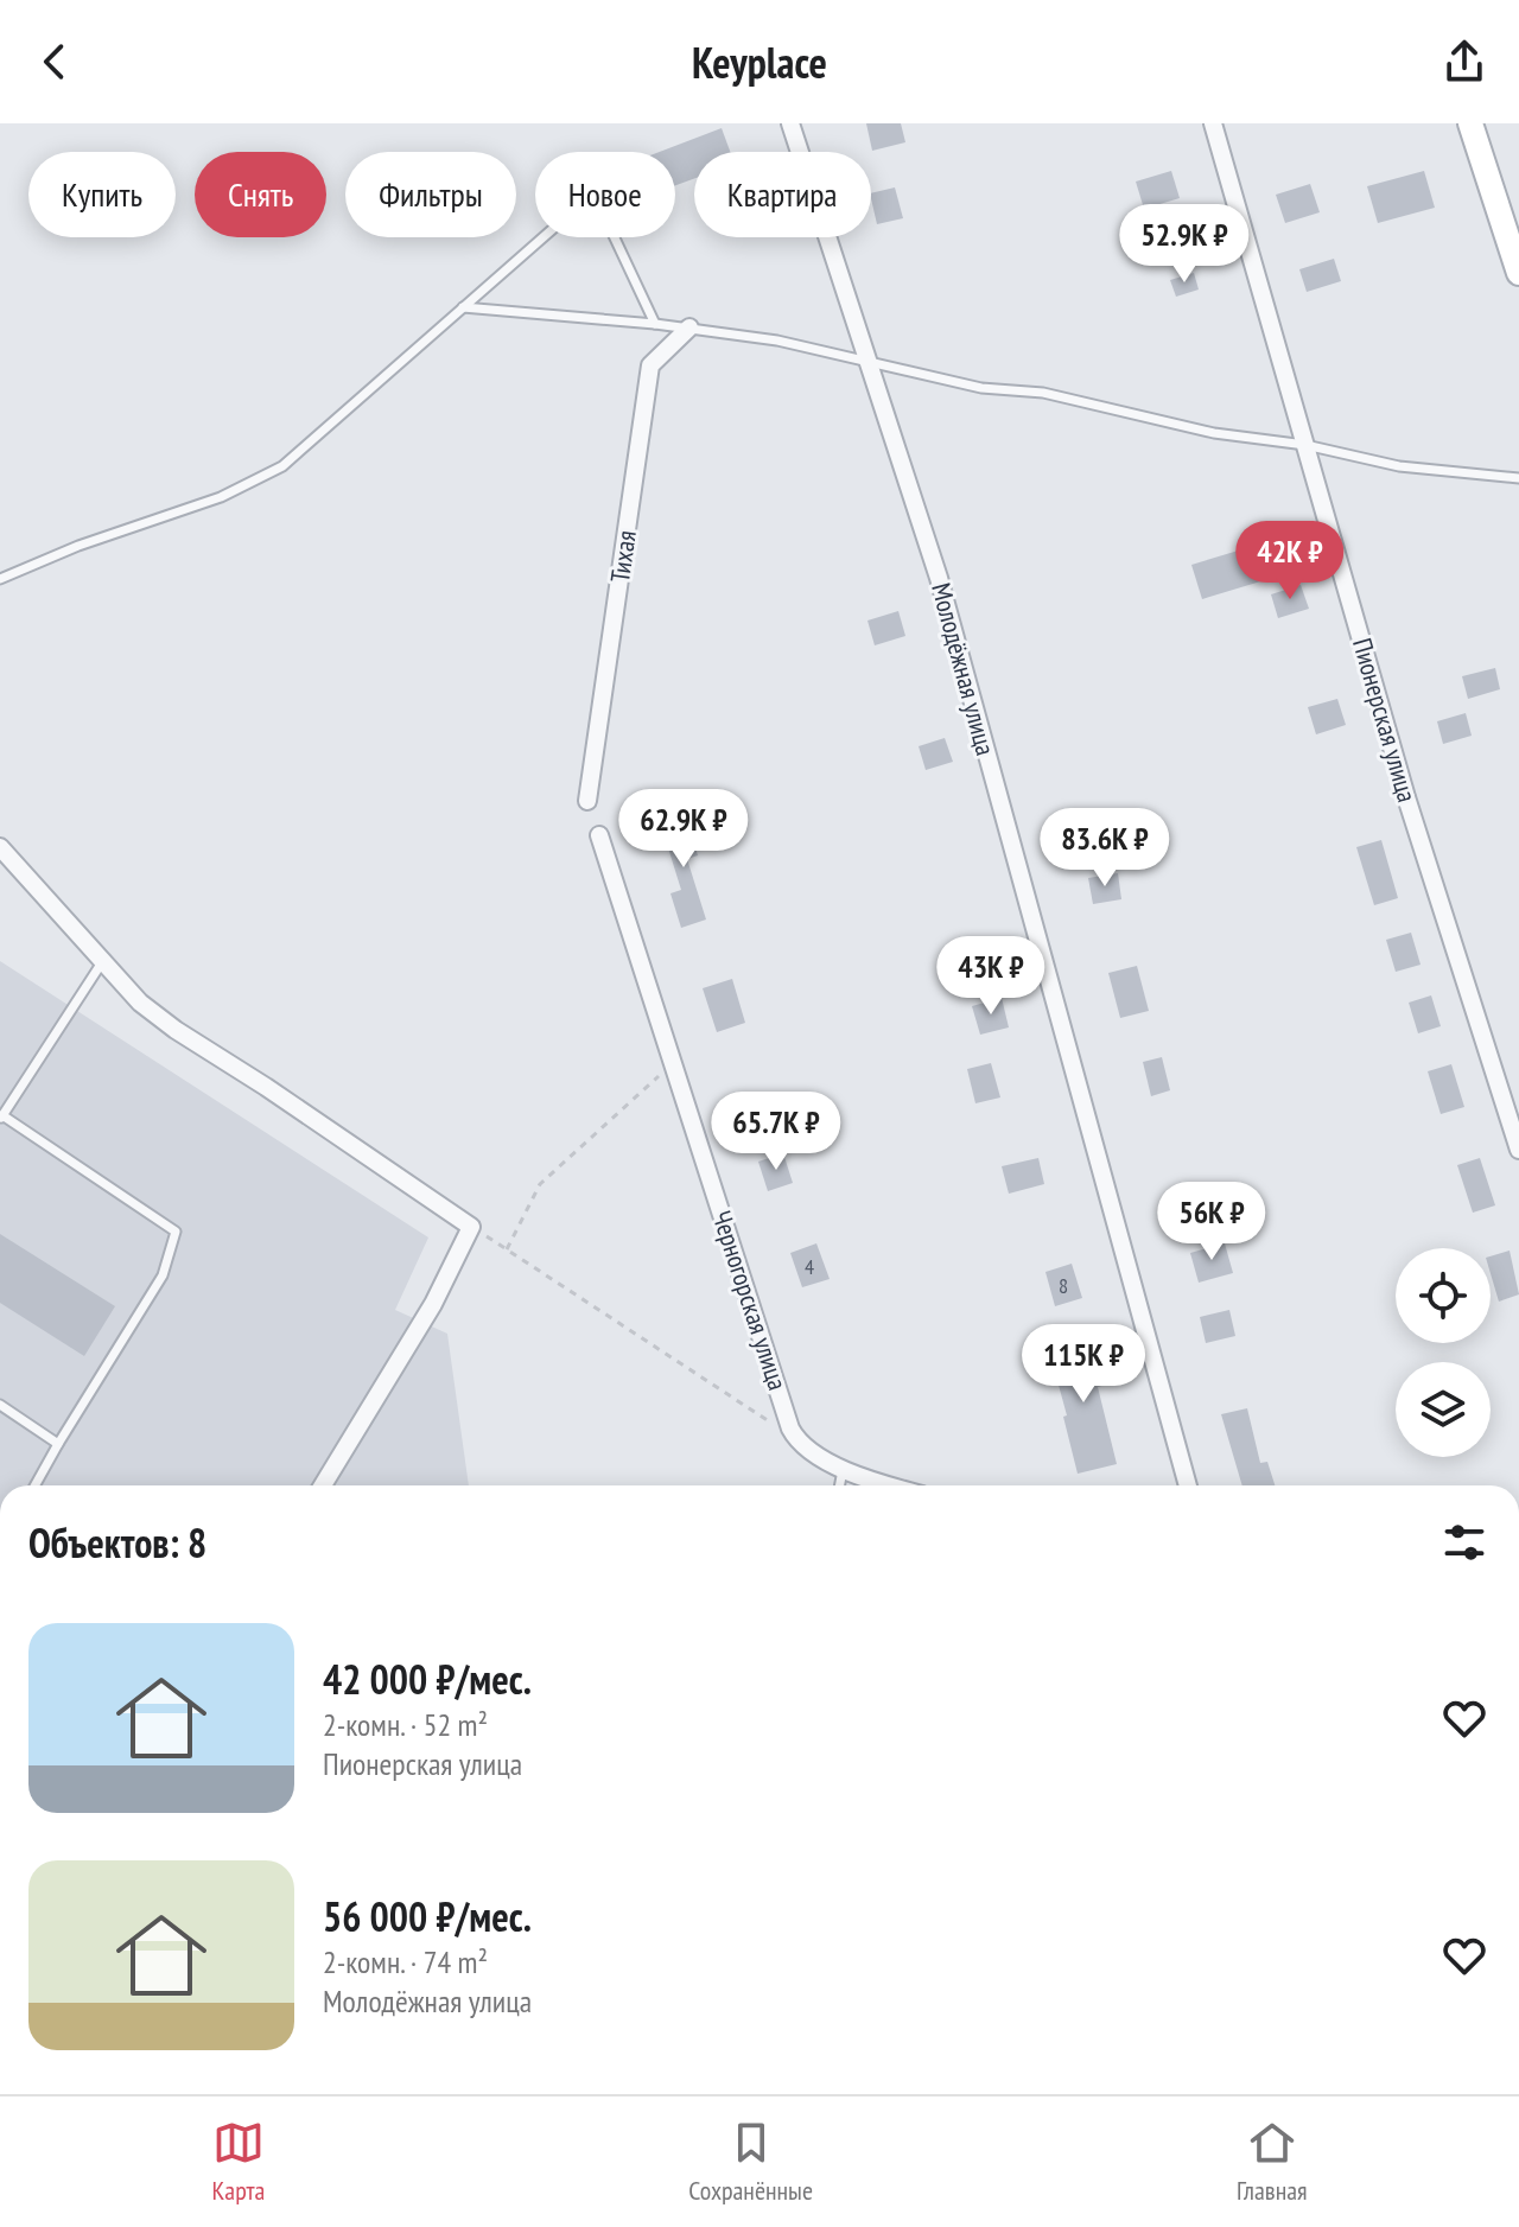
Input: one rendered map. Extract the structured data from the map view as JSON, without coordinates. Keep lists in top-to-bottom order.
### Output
{
  "streets": {
    "street": [
      "Тихая",
      "Молодёжная улица",
      "Пионерская улица",
      "Черногорская улица"
    ]
  },
  "house_numbers": ["4", "8"],
  "page": {
    "header": "Keyplace",
    "chip": [
      "Купить",
      "Снять",
      "Фильтры",
      "Новое",
      "Квартира"
    ],
    "price": [
      "52.9K ₽",
      "42K ₽",
      "62.9K ₽",
      "83.6K ₽",
      "43K ₽",
      "65.7K ₽",
      "56K ₽",
      "115K ₽"
    ],
    "heading": "Объектов: 8",
    "list": [
      {
        "name": "42 000 ₽/мес.",
        "note": "2-комн. · 52 m² · Пионерская улица"
      },
      {
        "name": "56 000 ₽/мес.",
        "note": "2-комн. · 74 m² · Молодёжная улица"
      }
    ],
    "tabs": ["Карта", "Сохранённые", "Главная"]
  }
}
